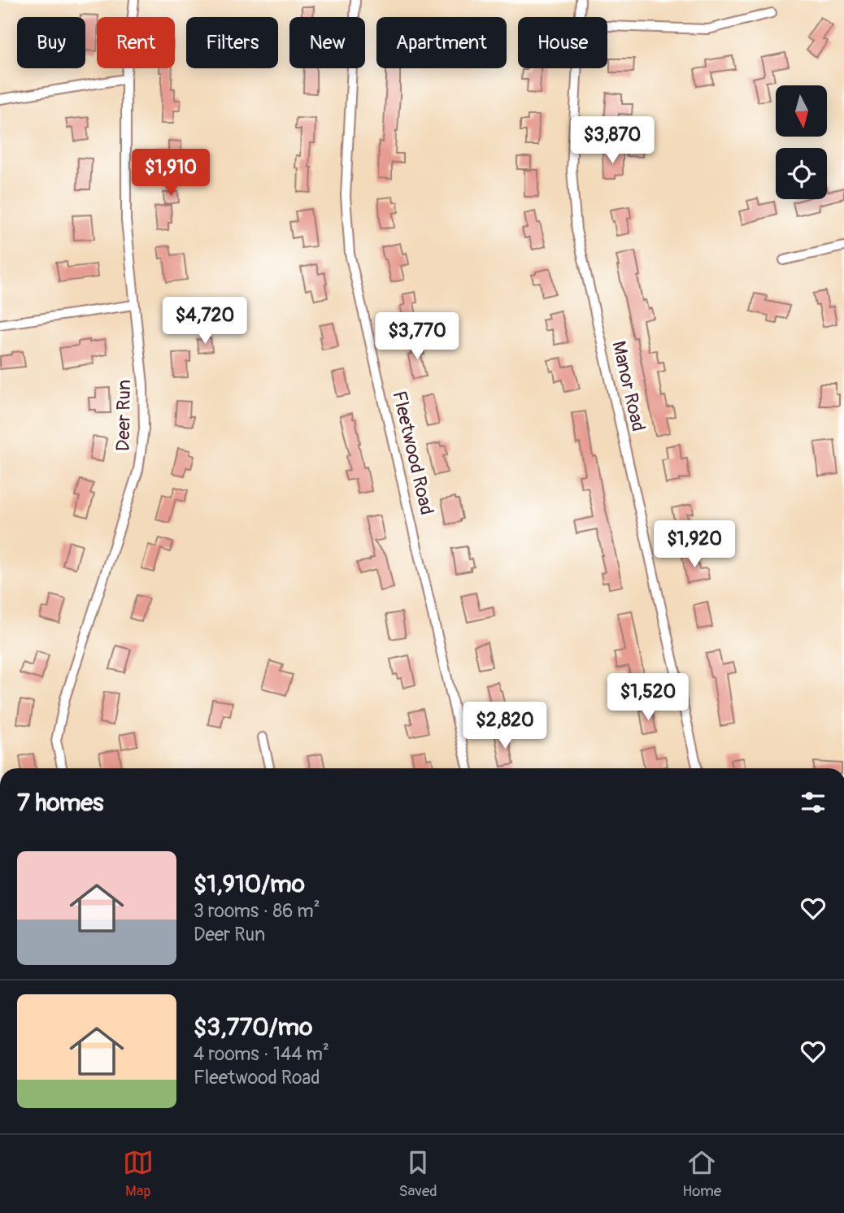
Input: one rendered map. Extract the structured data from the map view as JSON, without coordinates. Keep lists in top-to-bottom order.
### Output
{
  "streets": {
    "street": ["Manor Road", "Deer Run", "Fleetwood Road"]
  },
  "north": "bottom",
  "page": {
    "chip": [
      "Buy",
      "Rent",
      "Filters",
      "New",
      "Apartment",
      "House"
    ],
    "price": [
      "$3,870",
      "$1,910",
      "$4,720",
      "$3,770",
      "$1,920",
      "$1,520",
      "$2,820"
    ],
    "heading": "7 homes",
    "list": [
      {
        "name": "$1,910/mo",
        "note": "3 rooms · 86 m² · Deer Run"
      },
      {
        "name": "$3,770/mo",
        "note": "4 rooms · 144 m² · Fleetwood Road"
      }
    ],
    "tabs": ["Map", "Saved", "Home"]
  }
}
